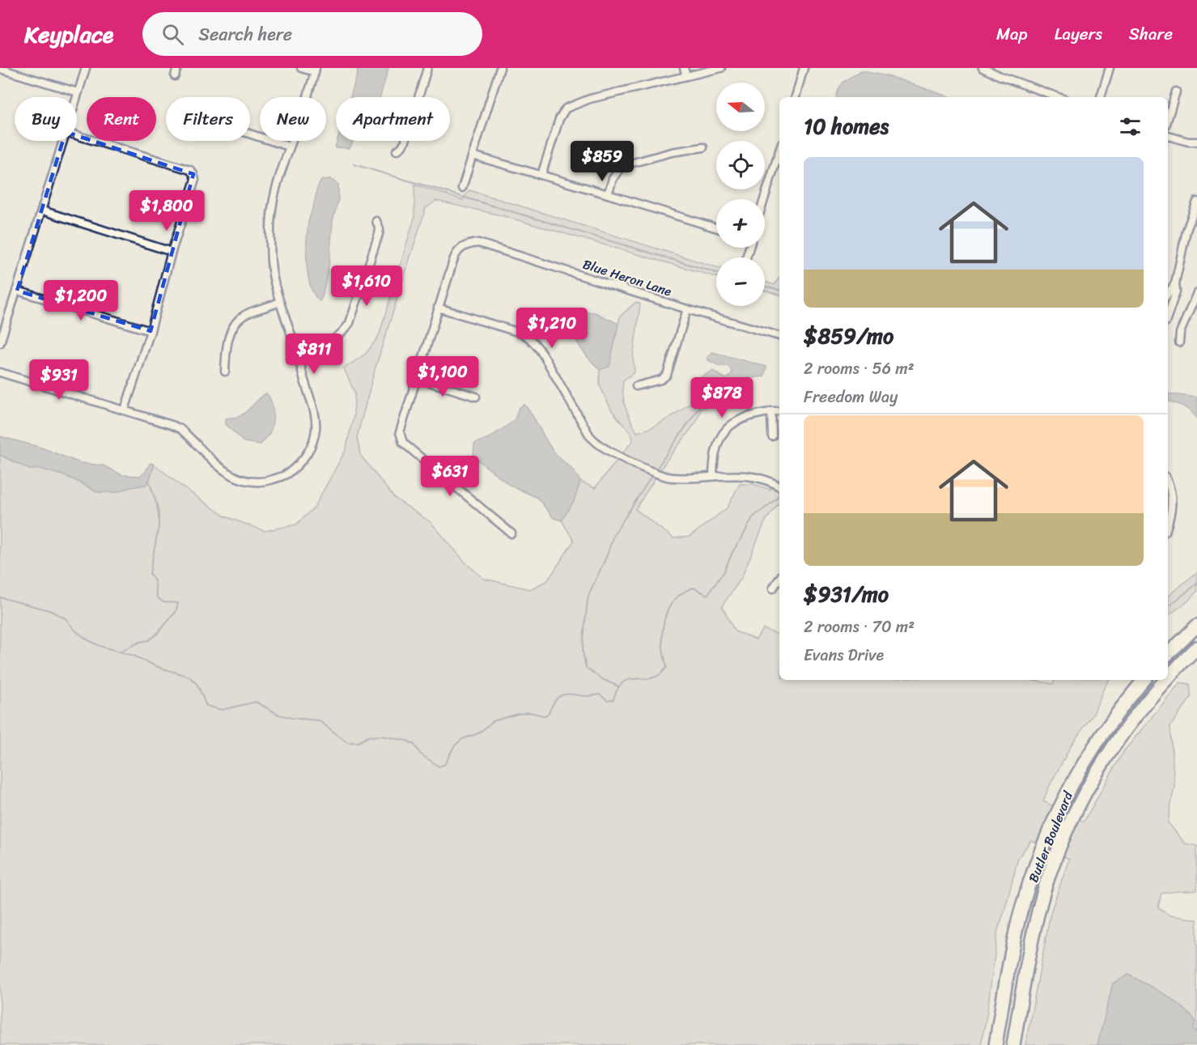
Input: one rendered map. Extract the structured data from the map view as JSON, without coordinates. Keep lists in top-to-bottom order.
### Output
{
  "streets": {
    "highway": ["Butler Boulevard"],
    "street": ["Blue Heron Lane"]
  },
  "north": "left",
  "page": {
    "header": "Keyplace",
    "search": "Search here",
    "nav": ["Map", "Layers", "Share"],
    "map_buttons": ["+", "−"],
    "chip": [
      "Buy",
      "Rent",
      "Filters",
      "New",
      "Apartment"
    ],
    "heading": "10 homes",
    "price": [
      "$859",
      "$1,800",
      "$1,610",
      "$1,200",
      "$1,210",
      "$811",
      "$1,100",
      "$931",
      "$878",
      "$631"
    ],
    "list": [
      {
        "name": "$859/mo",
        "note": "2 rooms · 56 m² · Freedom Way"
      },
      {
        "name": "$931/mo",
        "note": "2 rooms · 70 m² · Evans Drive"
      }
    ]
  }
}
